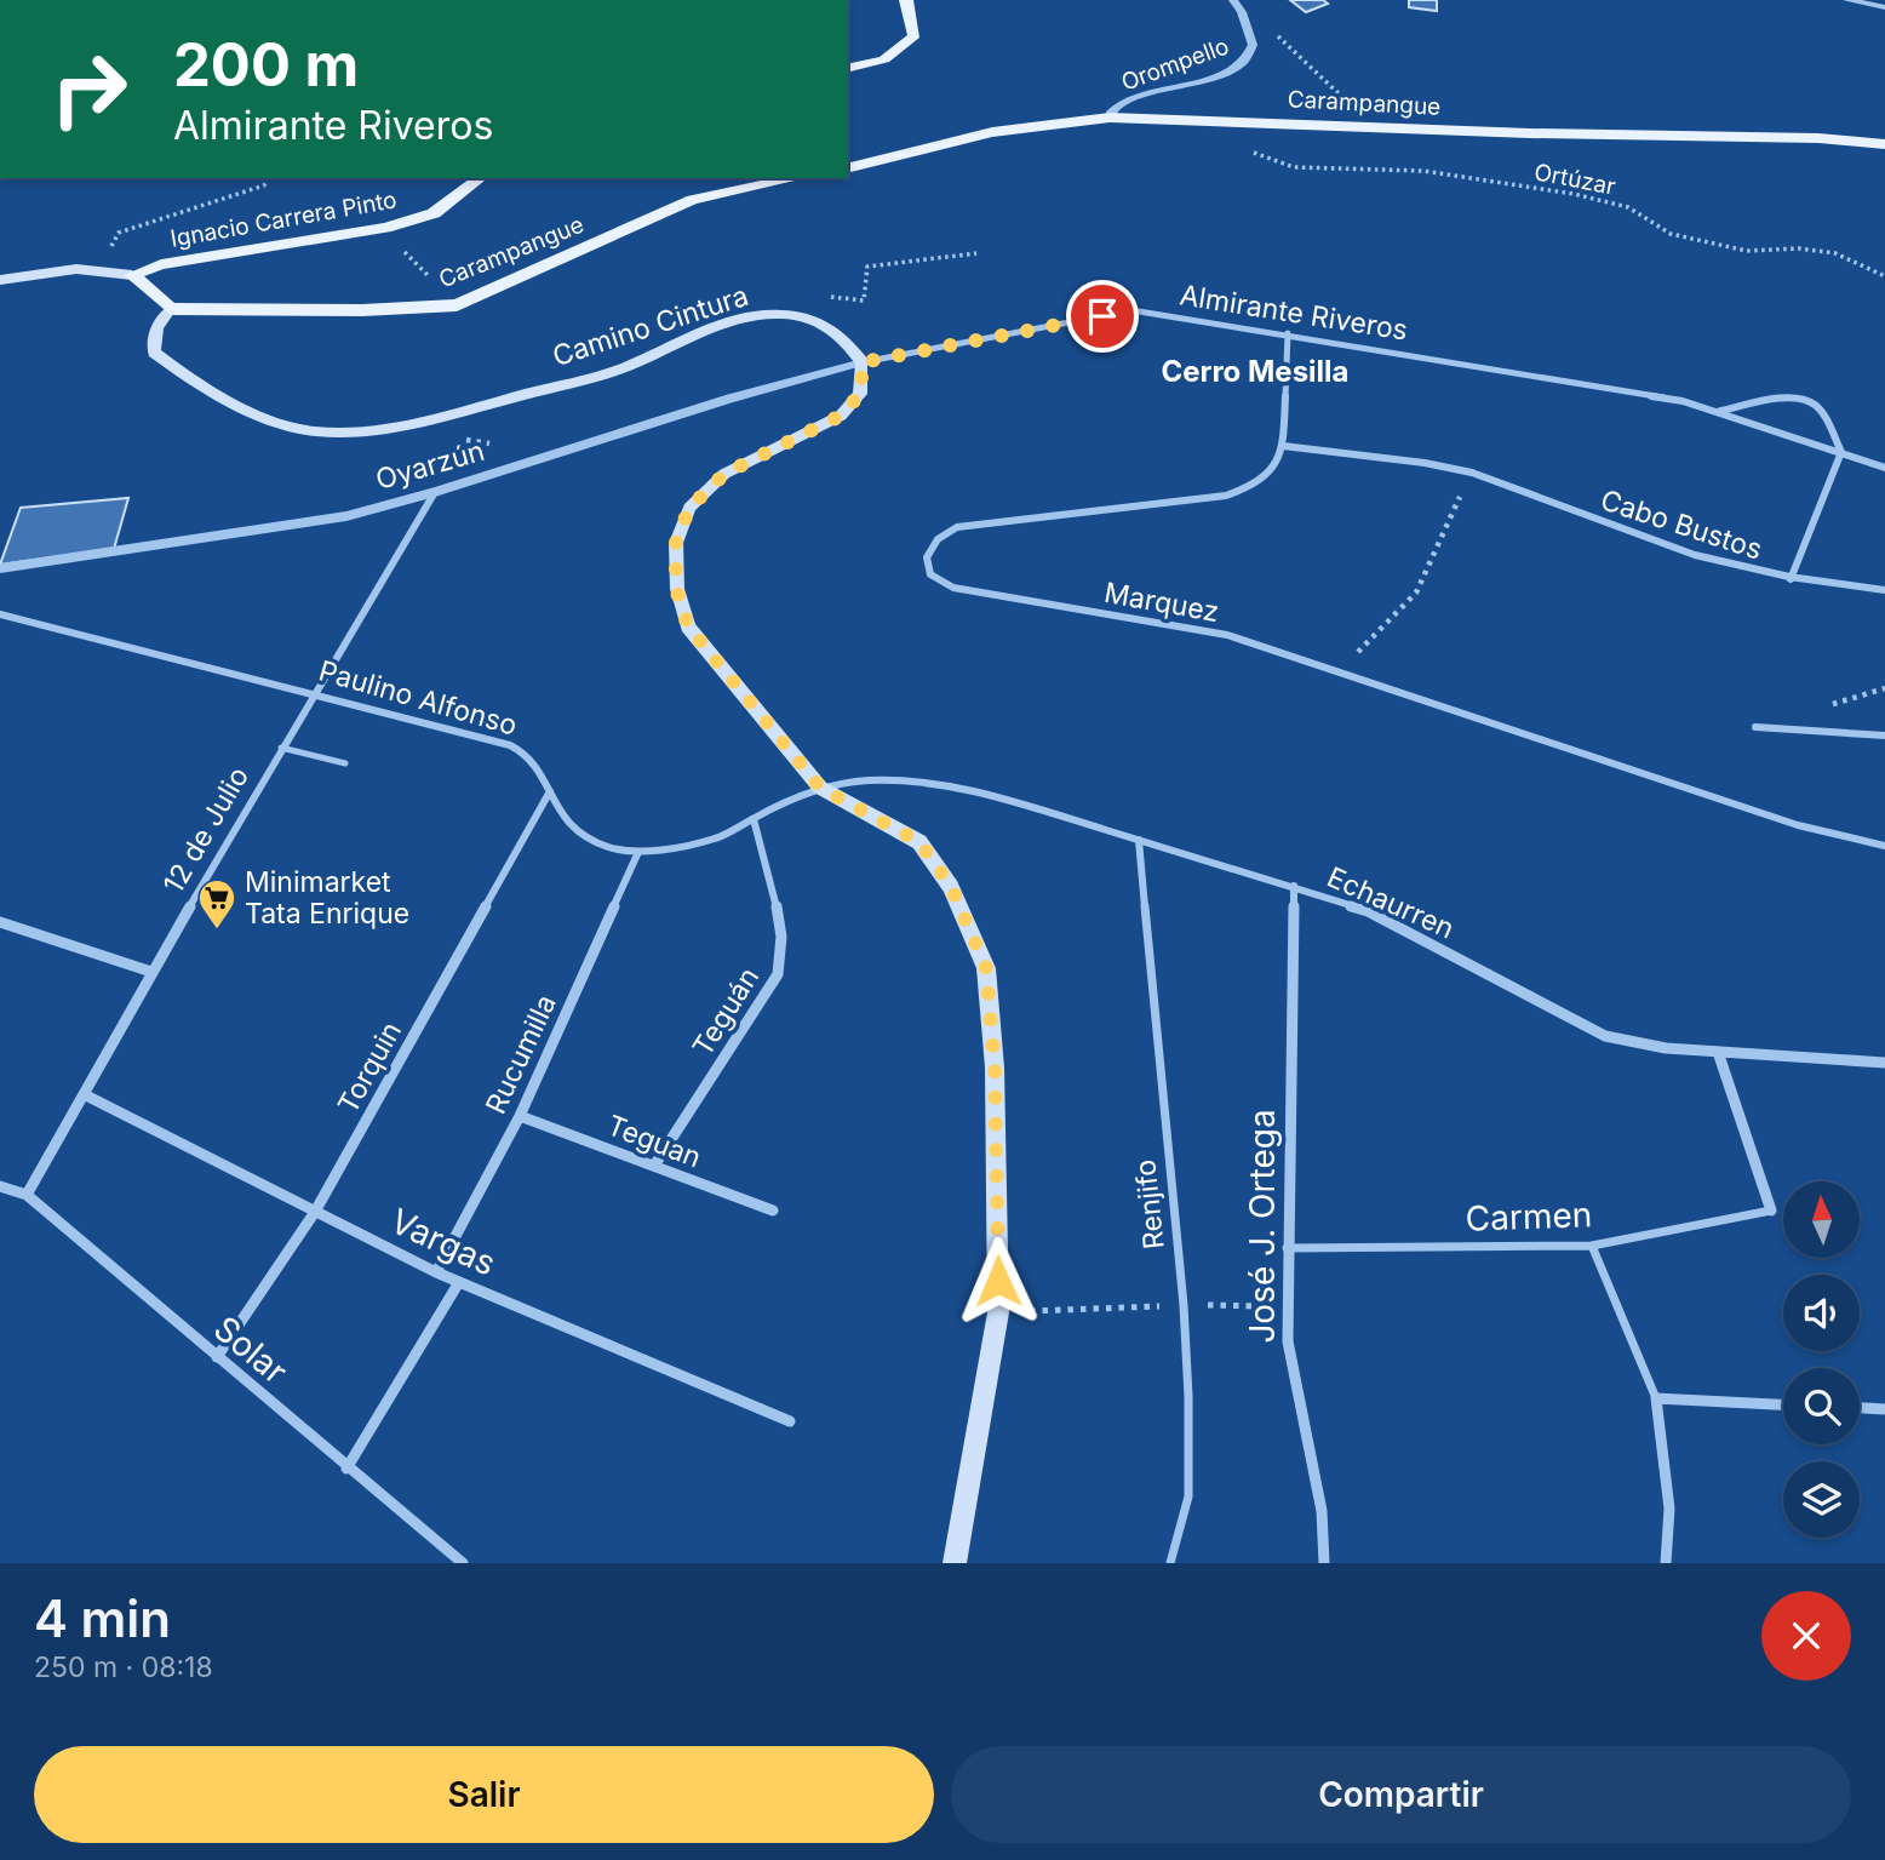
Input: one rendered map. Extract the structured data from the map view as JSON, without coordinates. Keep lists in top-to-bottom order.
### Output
{
  "streets": {
    "main road": ["Carampangue", "Ignacio Carrera Pinto", "Camino Cintura"],
    "street": [
      "Orompello",
      "Almirante Riveros",
      "Oyarzún",
      "Cabo Bustos",
      "Marquez",
      "Paulino Alfonso",
      "12 de Julio",
      "Echaurren",
      "Teguán",
      "Rucumilla",
      "Torquin",
      "Teguan",
      "Renjifo",
      "Carmen",
      "José J. Ortega",
      "Vargas",
      "Solar"
    ],
    "path": ["Ortúzar"]
  },
  "crossings": [
    ["Orompello", "Carampangue"],
    ["Carampangue", "Camino Cintura"],
    ["Almirante Riveros", "Camino Cintura"],
    ["Almirante Riveros", "Oyarzún"],
    ["Camino Cintura", "Oyarzún"],
    ["Oyarzún", "12 de Julio"],
    ["Cabo Bustos", "Marquez"],
    ["Paulino Alfonso", "12 de Julio"],
    ["Paulino Alfonso", "Echaurren"],
    ["Paulino Alfonso", "Teguán"],
    ["Paulino Alfonso", "Rucumilla"],
    ["Paulino Alfonso", "Torquin"],
    ["12 de Julio", "Vargas"],
    ["12 de Julio", "Solar"],
    ["Echaurren", "Renjifo"],
    ["Echaurren", "José J. Ortega"],
    ["Teguán", "Teguan"],
    ["Rucumilla", "Teguan"],
    ["Rucumilla", "Vargas"],
    ["Torquin", "Vargas"],
    ["Torquin", "Solar"],
    ["Carmen", "José J. Ortega"]
  ],
  "districts": ["Cerro Mesilla"],
  "places": {
    "supermarket": ["Minimarket Tata Enrique"]
  },
  "north": "top",
  "page": {
    "turn": ["200 m", "Almirante Riveros"],
    "heading": ["4 min", "250 m · 08:18"],
    "buttons": ["Salir", "Compartir"]
  }
}
